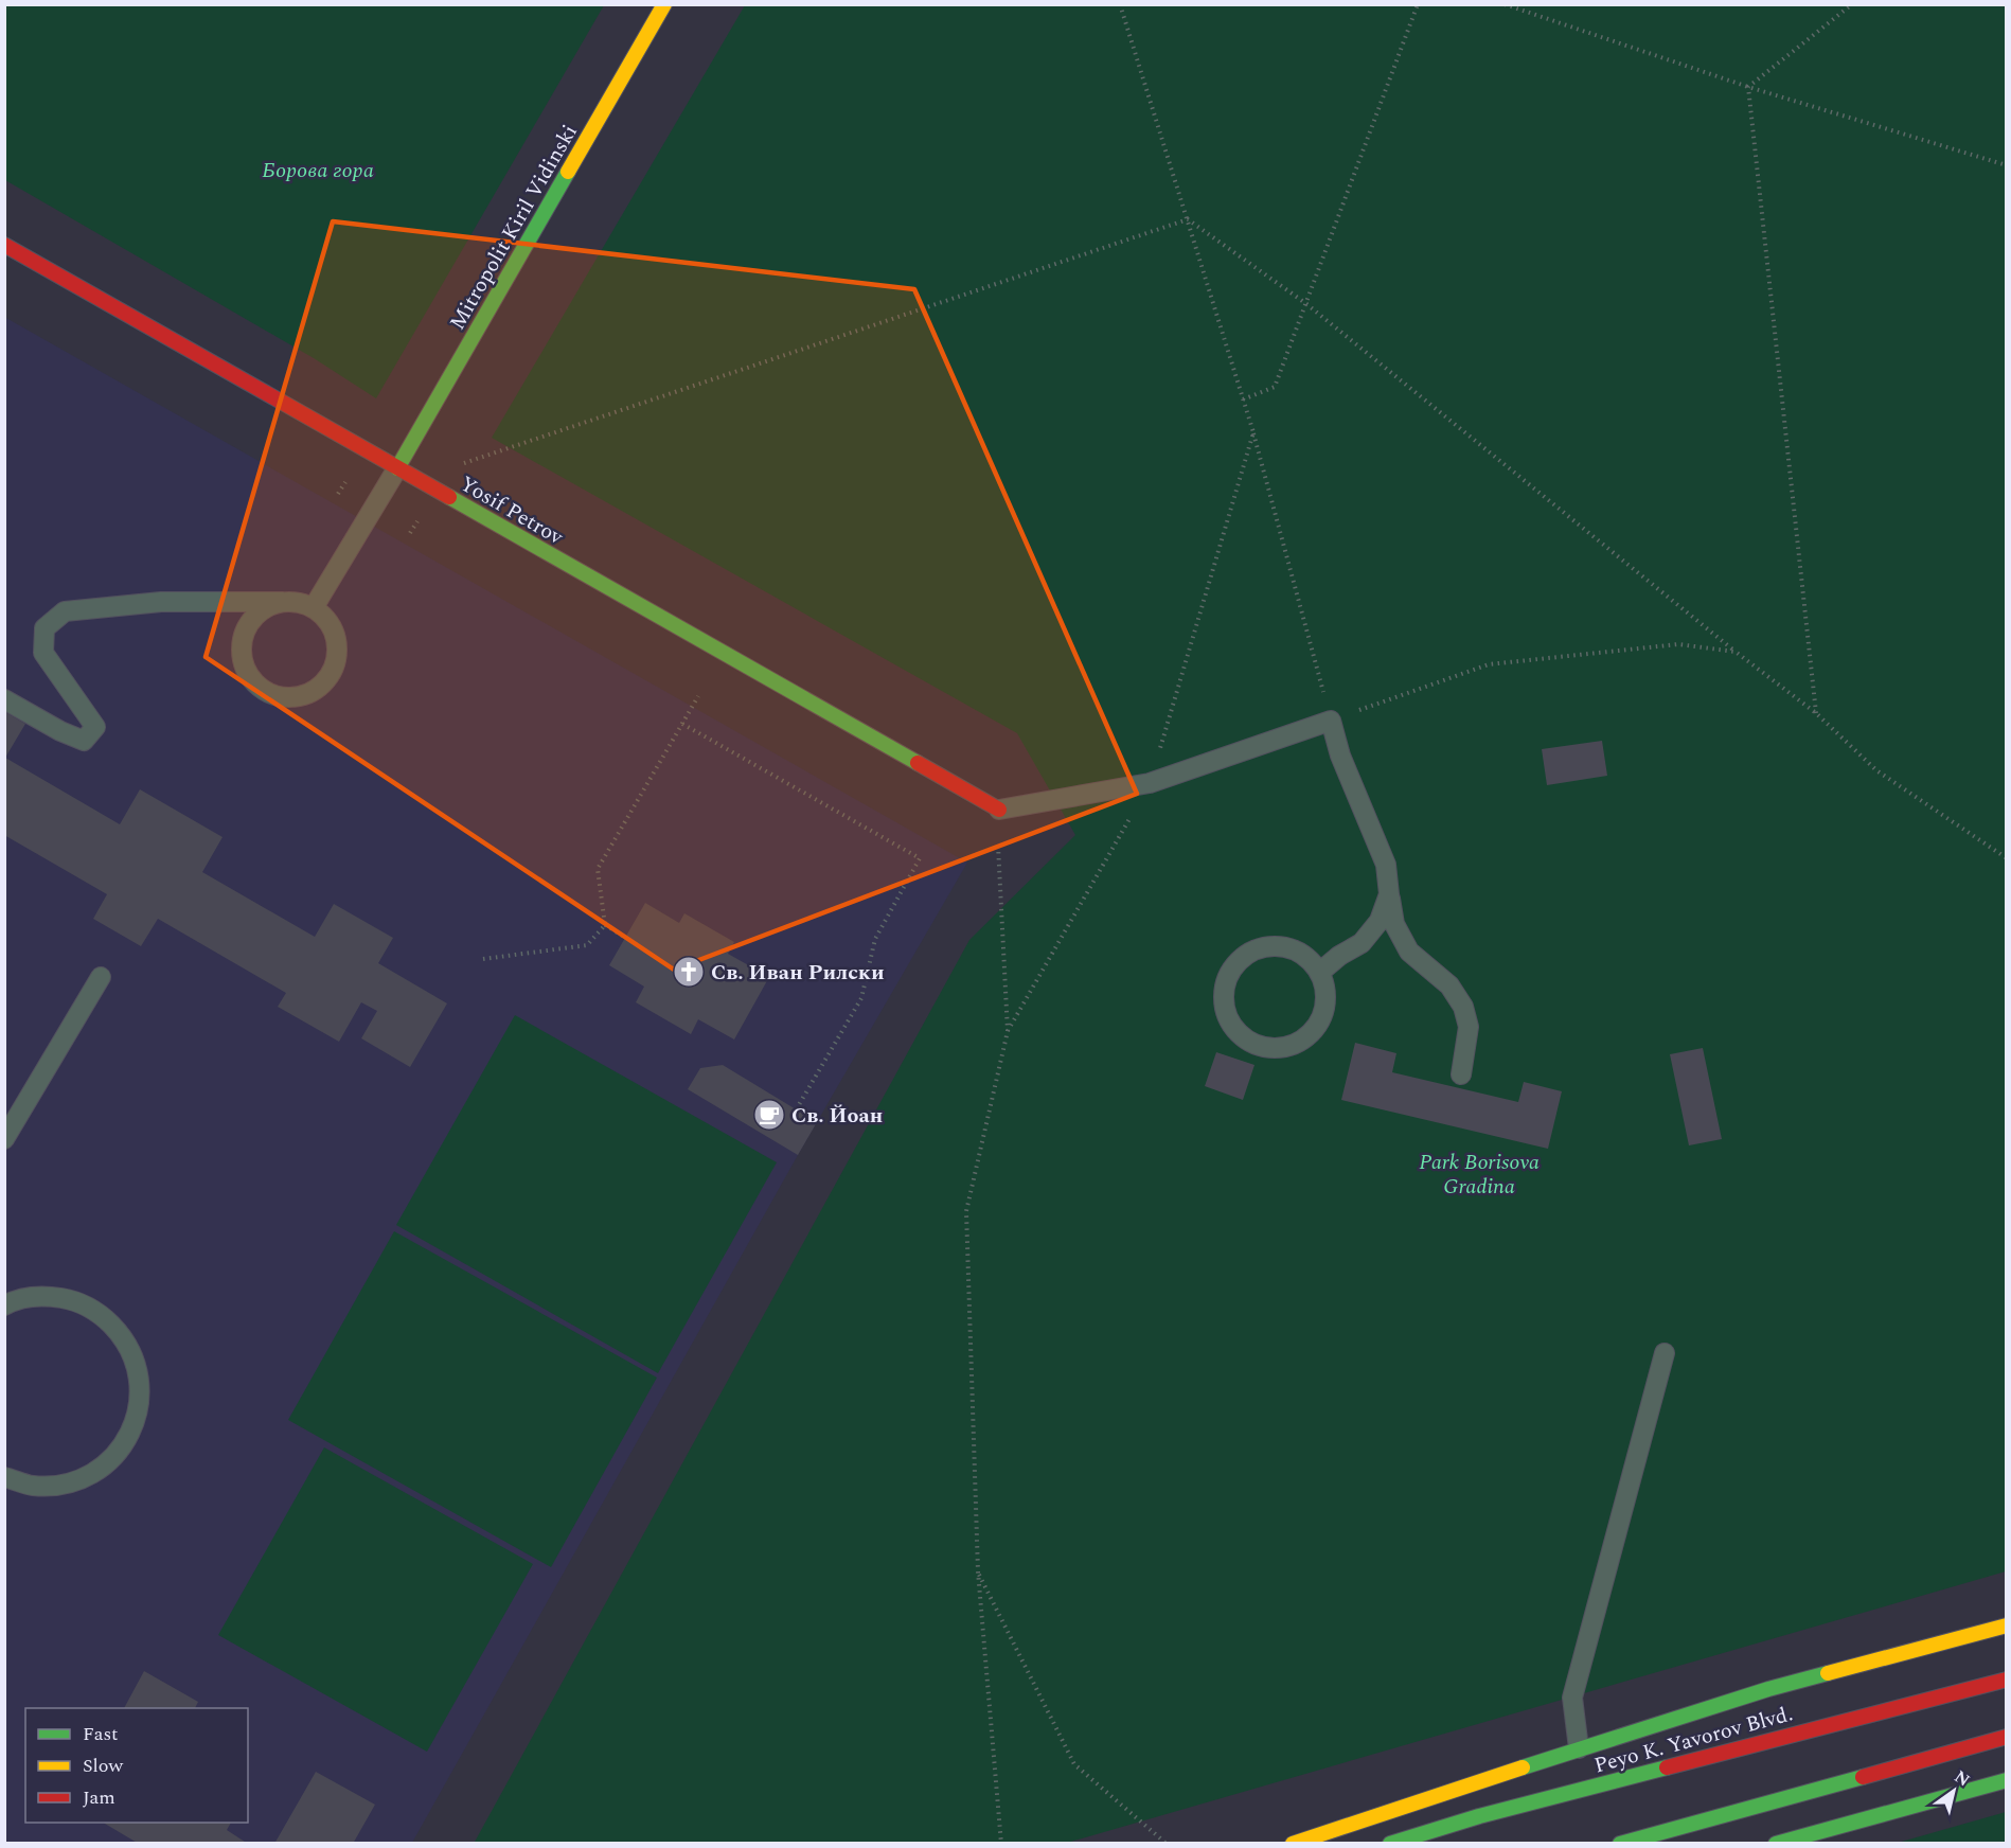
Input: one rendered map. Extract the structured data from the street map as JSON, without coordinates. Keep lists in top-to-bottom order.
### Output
{
  "streets": {
    "main road": ["Mitropolit Kiril Vidinski", "Yosif Petrov", "Peyo K. Yavorov Blvd."]
  },
  "crossings": [
    ["Mitropolit Kiril Vidinski", "Yosif Petrov"]
  ],
  "parks": ["Борова гора", "Park Borisova Gradina"],
  "places": {
    "church": ["Св. Иван Рилски"],
    "cafe": ["Св. Йоан"]
  },
  "legend": ["Fast", "Slow", "Jam"],
  "north": "top right"
}
